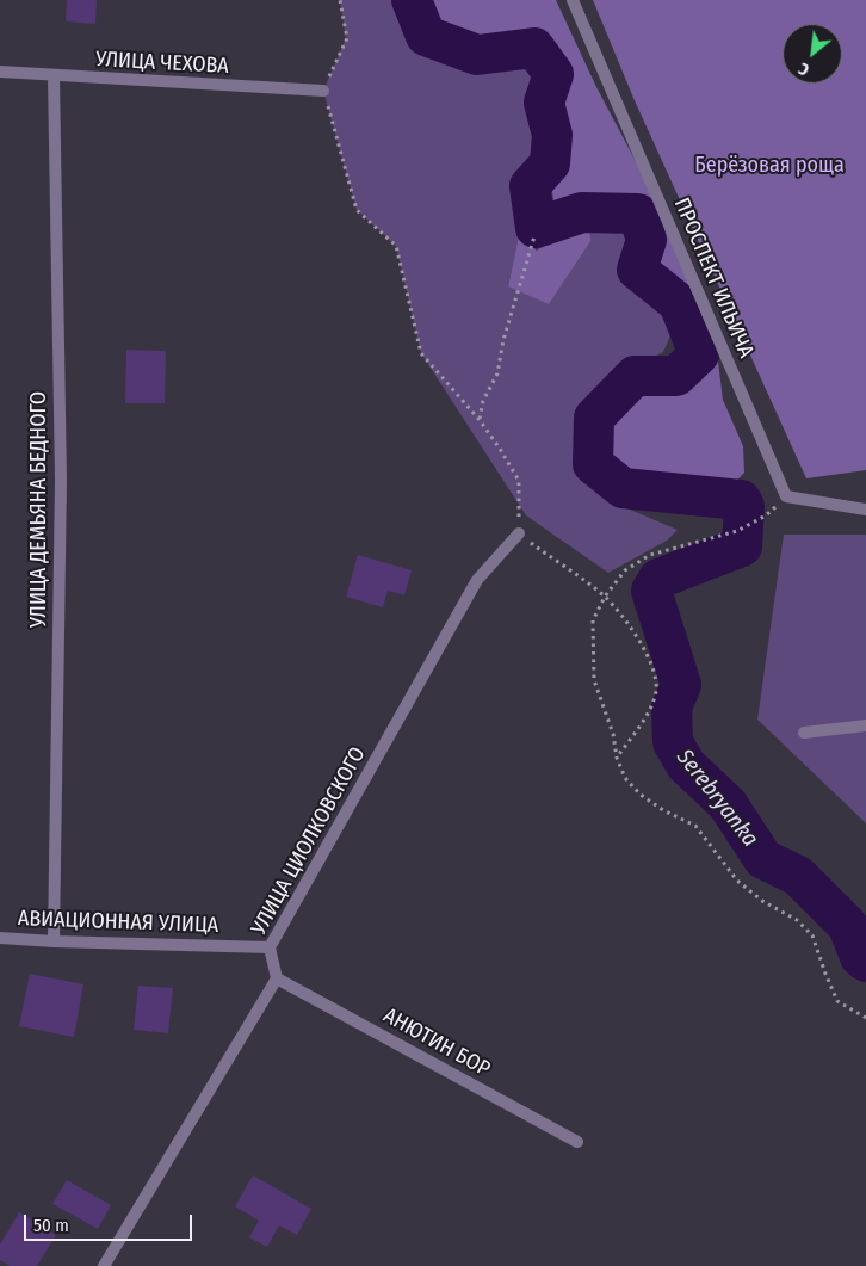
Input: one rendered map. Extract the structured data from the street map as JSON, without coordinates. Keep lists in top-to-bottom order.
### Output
{
  "streets": {
    "street": [
      "УЛИЦА ЧЕХОВА",
      "ПРОСПЕКТ ИЛЬИЧА",
      "УЛИЦА ДЕМЬЯНА БЕДНОГО",
      "УЛИЦА ЦИОЛКОВСКОГО",
      "АВИАЦИОННАЯ УЛИЦА",
      "АНЮТИН БОР"
    ]
  },
  "crossings": [
    ["УЛИЦА ЧЕХОВА", "УЛИЦА ДЕМЬЯНА БЕДНОГО"],
    ["УЛИЦА ДЕМЬЯНА БЕДНОГО", "АВИАЦИОННАЯ УЛИЦА"],
    ["УЛИЦА ЦИОЛКОВСКОГО", "АВИАЦИОННАЯ УЛИЦА"],
    ["УЛИЦА ЦИОЛКОВСКОГО", "АНЮТИН БОР"]
  ],
  "water": ["Serebryanka"],
  "parks": ["Берёзовая роща"],
  "scale_bar": "50 m",
  "north": "bottom left"
}
